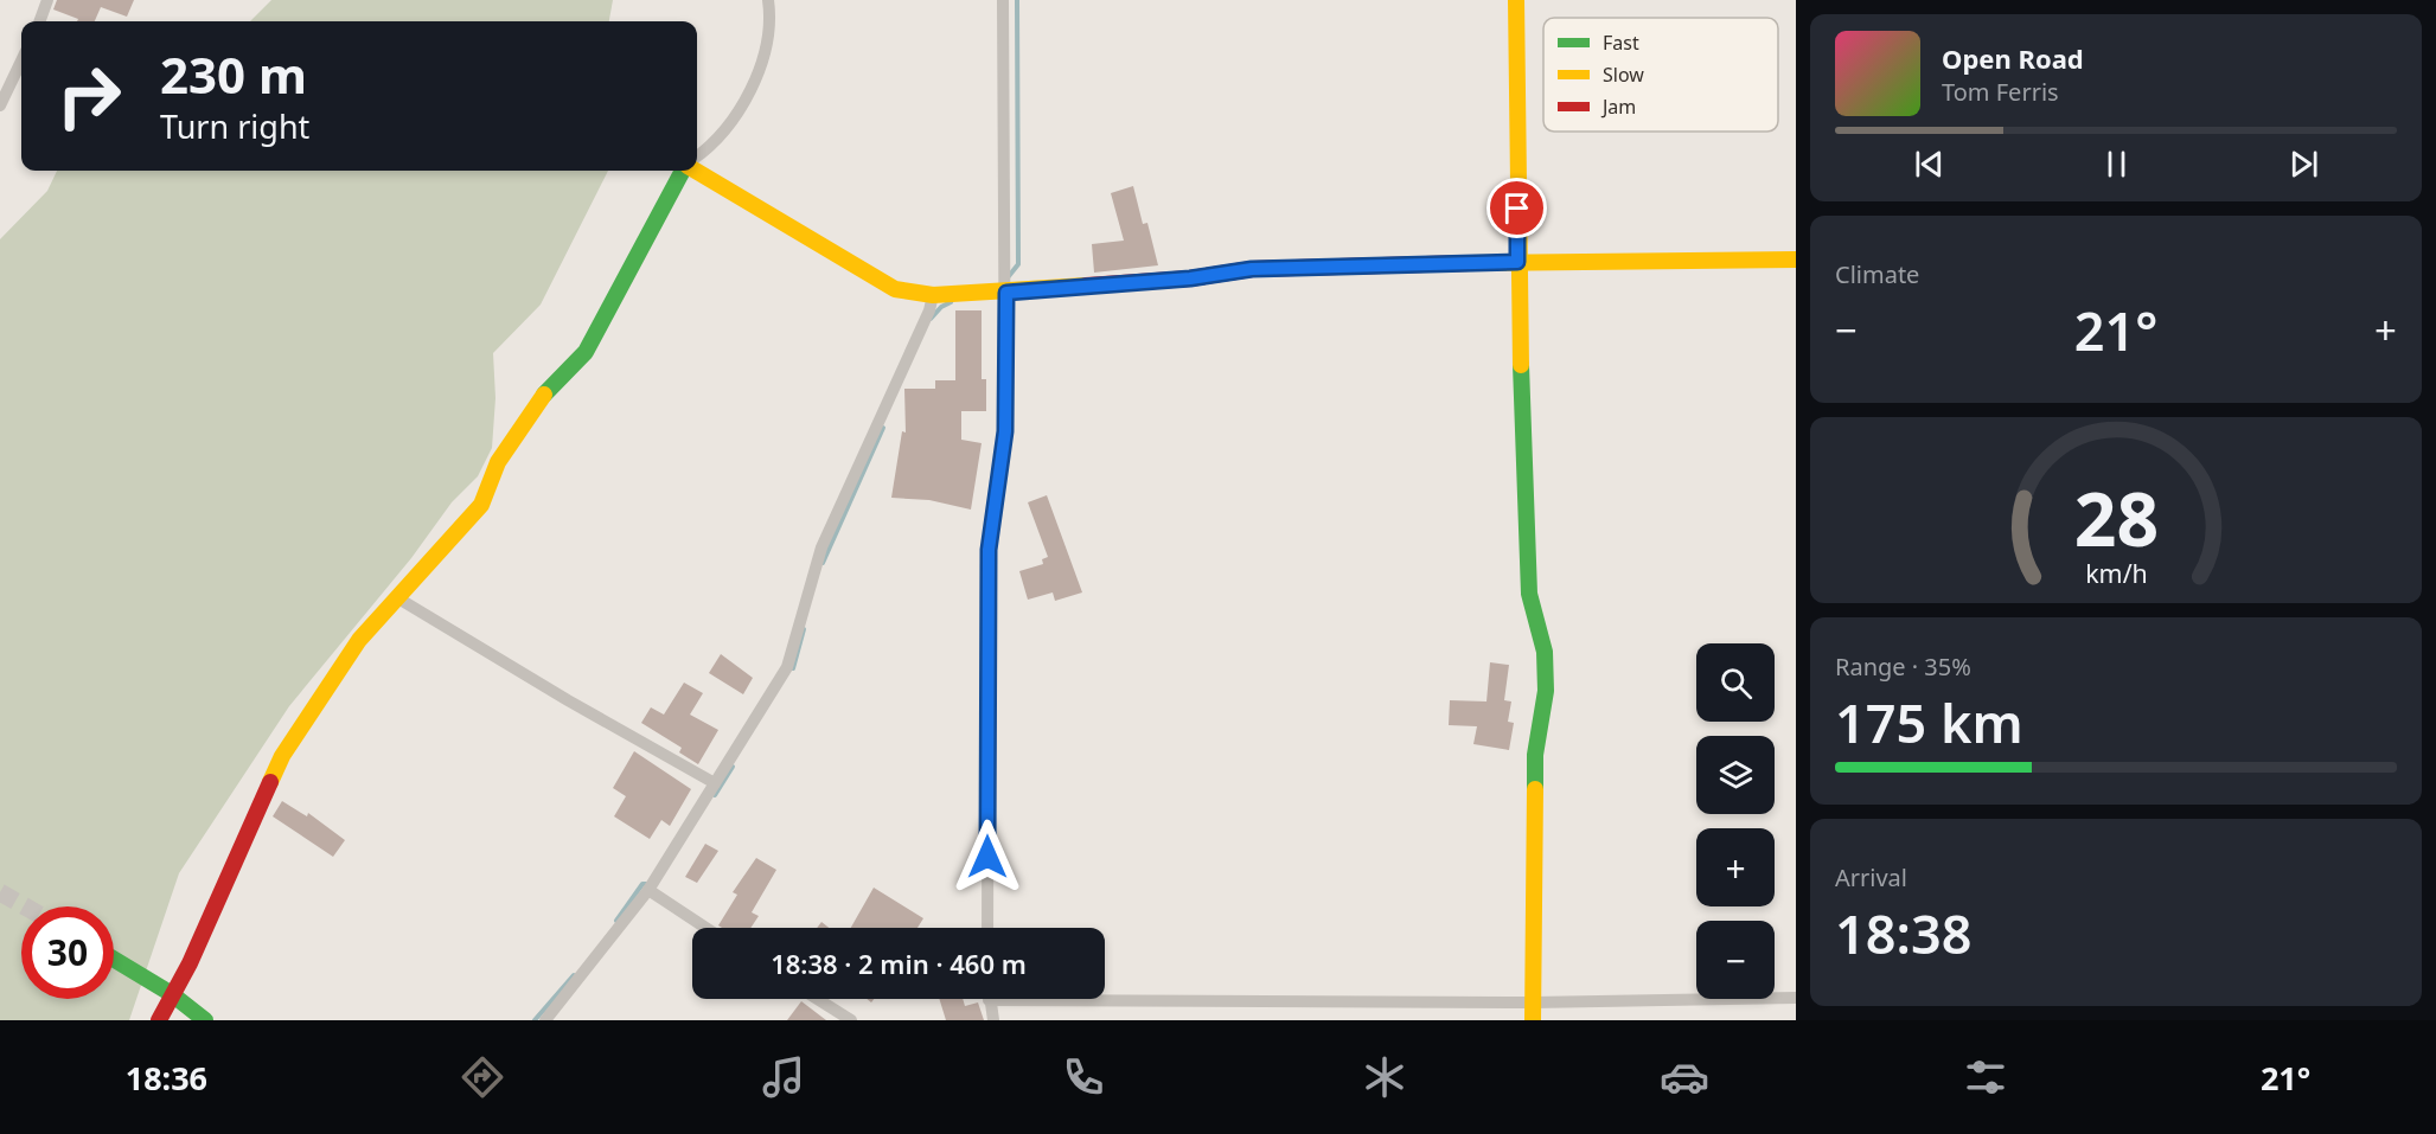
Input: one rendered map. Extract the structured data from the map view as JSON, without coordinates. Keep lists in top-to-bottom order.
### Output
{
  "legend": ["Fast", "Slow", "Jam"],
  "page": {
    "turn": ["230 m", "Turn right"],
    "song": ["Open Road", "Tom Ferris"],
    "tile": [
      "Climate",
      ["Range · 35%", "175 km"],
      ["Arrival", "18:38"]
    ],
    "heat": ["−", "21°", "+"],
    "map_buttons": ["+", "−"],
    "limit": "30",
    "trip": "18:38 · 2 min · 460 m",
    "tabs": ["18:36", "21°"],
    "gauge": ["28", "km/h"]
  }
}
